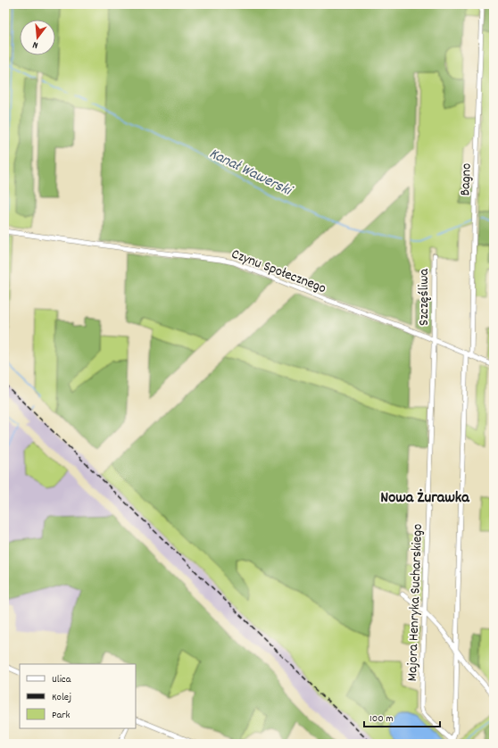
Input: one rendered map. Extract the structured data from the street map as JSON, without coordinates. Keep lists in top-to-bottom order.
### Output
{
  "streets": {
    "street": [
      "Bagno",
      "Czynu Społecznego",
      "Szczęśliwa",
      "Majora Henryka Sucharskiego"
    ]
  },
  "crossings": [
    ["Bagno", "Czynu Społecznego"],
    ["Czynu Społecznego", "Szczęśliwa"],
    ["Czynu Społecznego", "Majora Henryka Sucharskiego"],
    ["Szczęśliwa", "Majora Henryka Sucharskiego"]
  ],
  "districts": ["Nowa Żurawka"],
  "water": ["Kanał Wawerski"],
  "legend": ["Ulica", "Kolej", "Park"],
  "scale_bar": "100 m",
  "north": "bottom"
}
